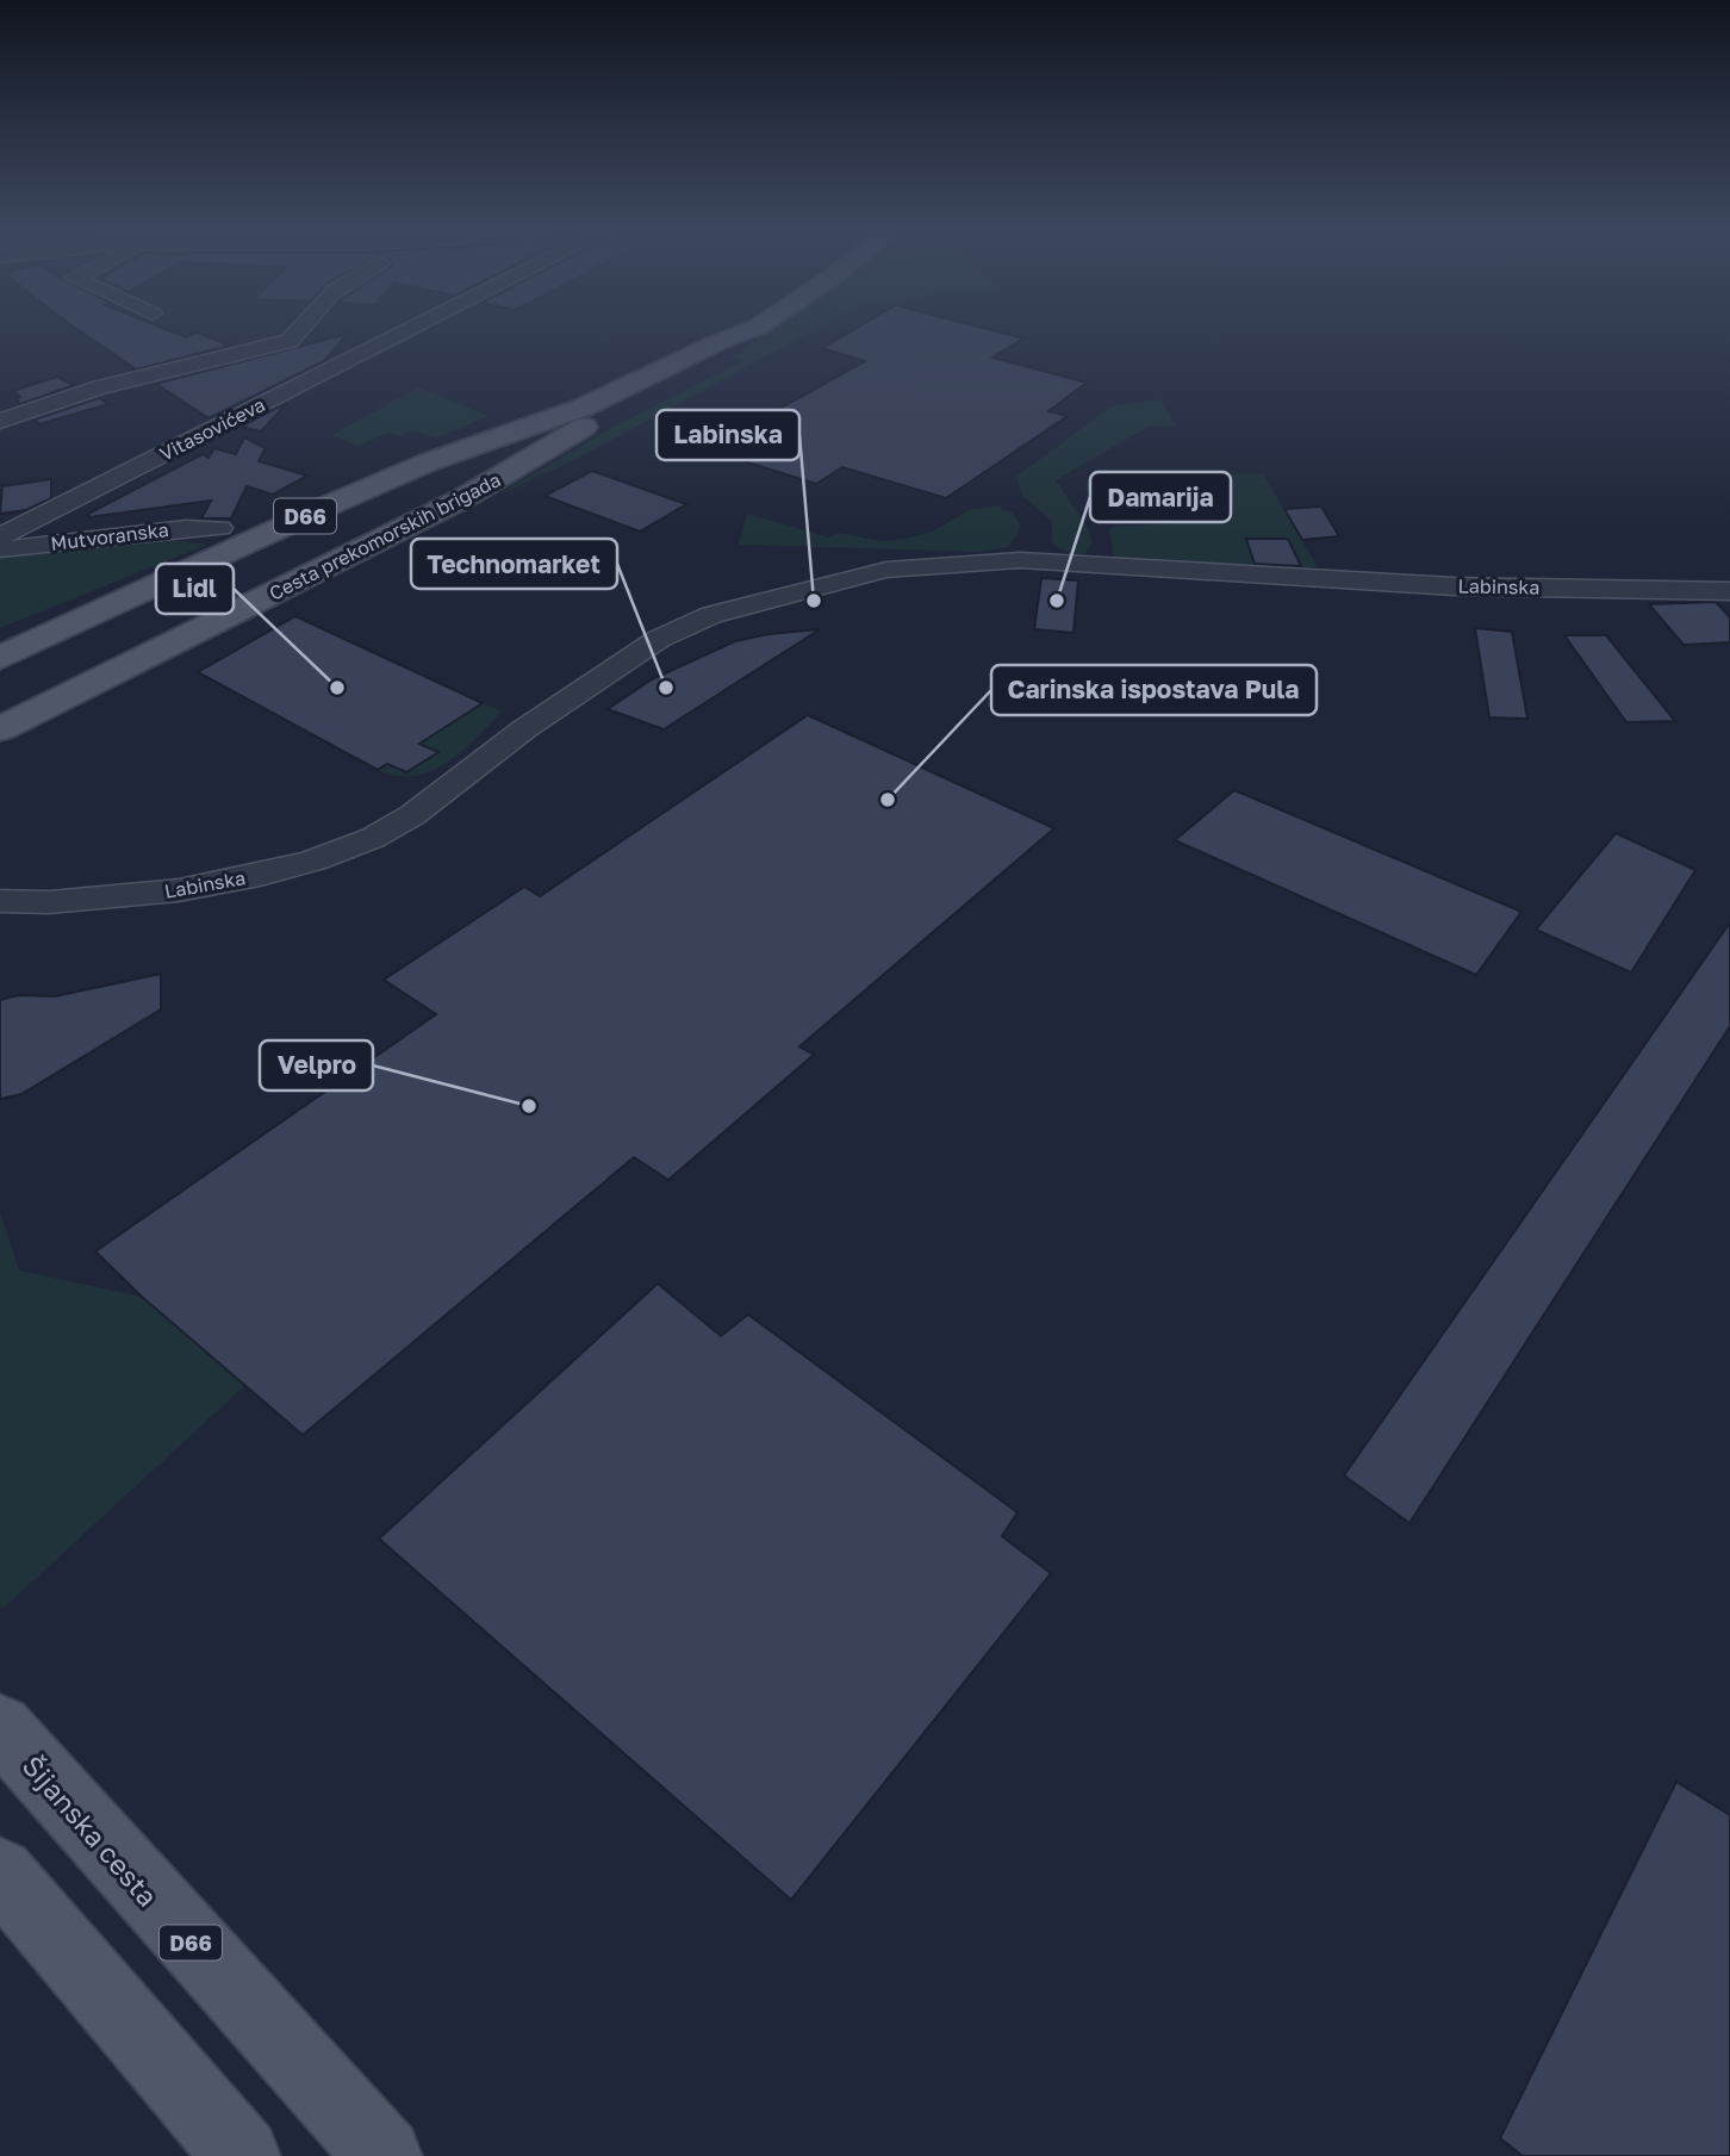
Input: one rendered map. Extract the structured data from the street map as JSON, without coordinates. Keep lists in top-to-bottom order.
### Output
{
  "streets": {
    "main road": ["D66", "Cesta prekomorskih brigada", "Šijanska cesta"],
    "street": ["Vitasovićeva", "Mutvoranska", "Labinska"]
  },
  "crossings": [
    ["D66", "Cesta prekomorskih brigada"]
  ],
  "places": [
    "Labinska",
    "Damarija",
    "Lidl",
    "Technomarket",
    "Carinska ispostava Pula",
    "Velpro"
  ]
}
